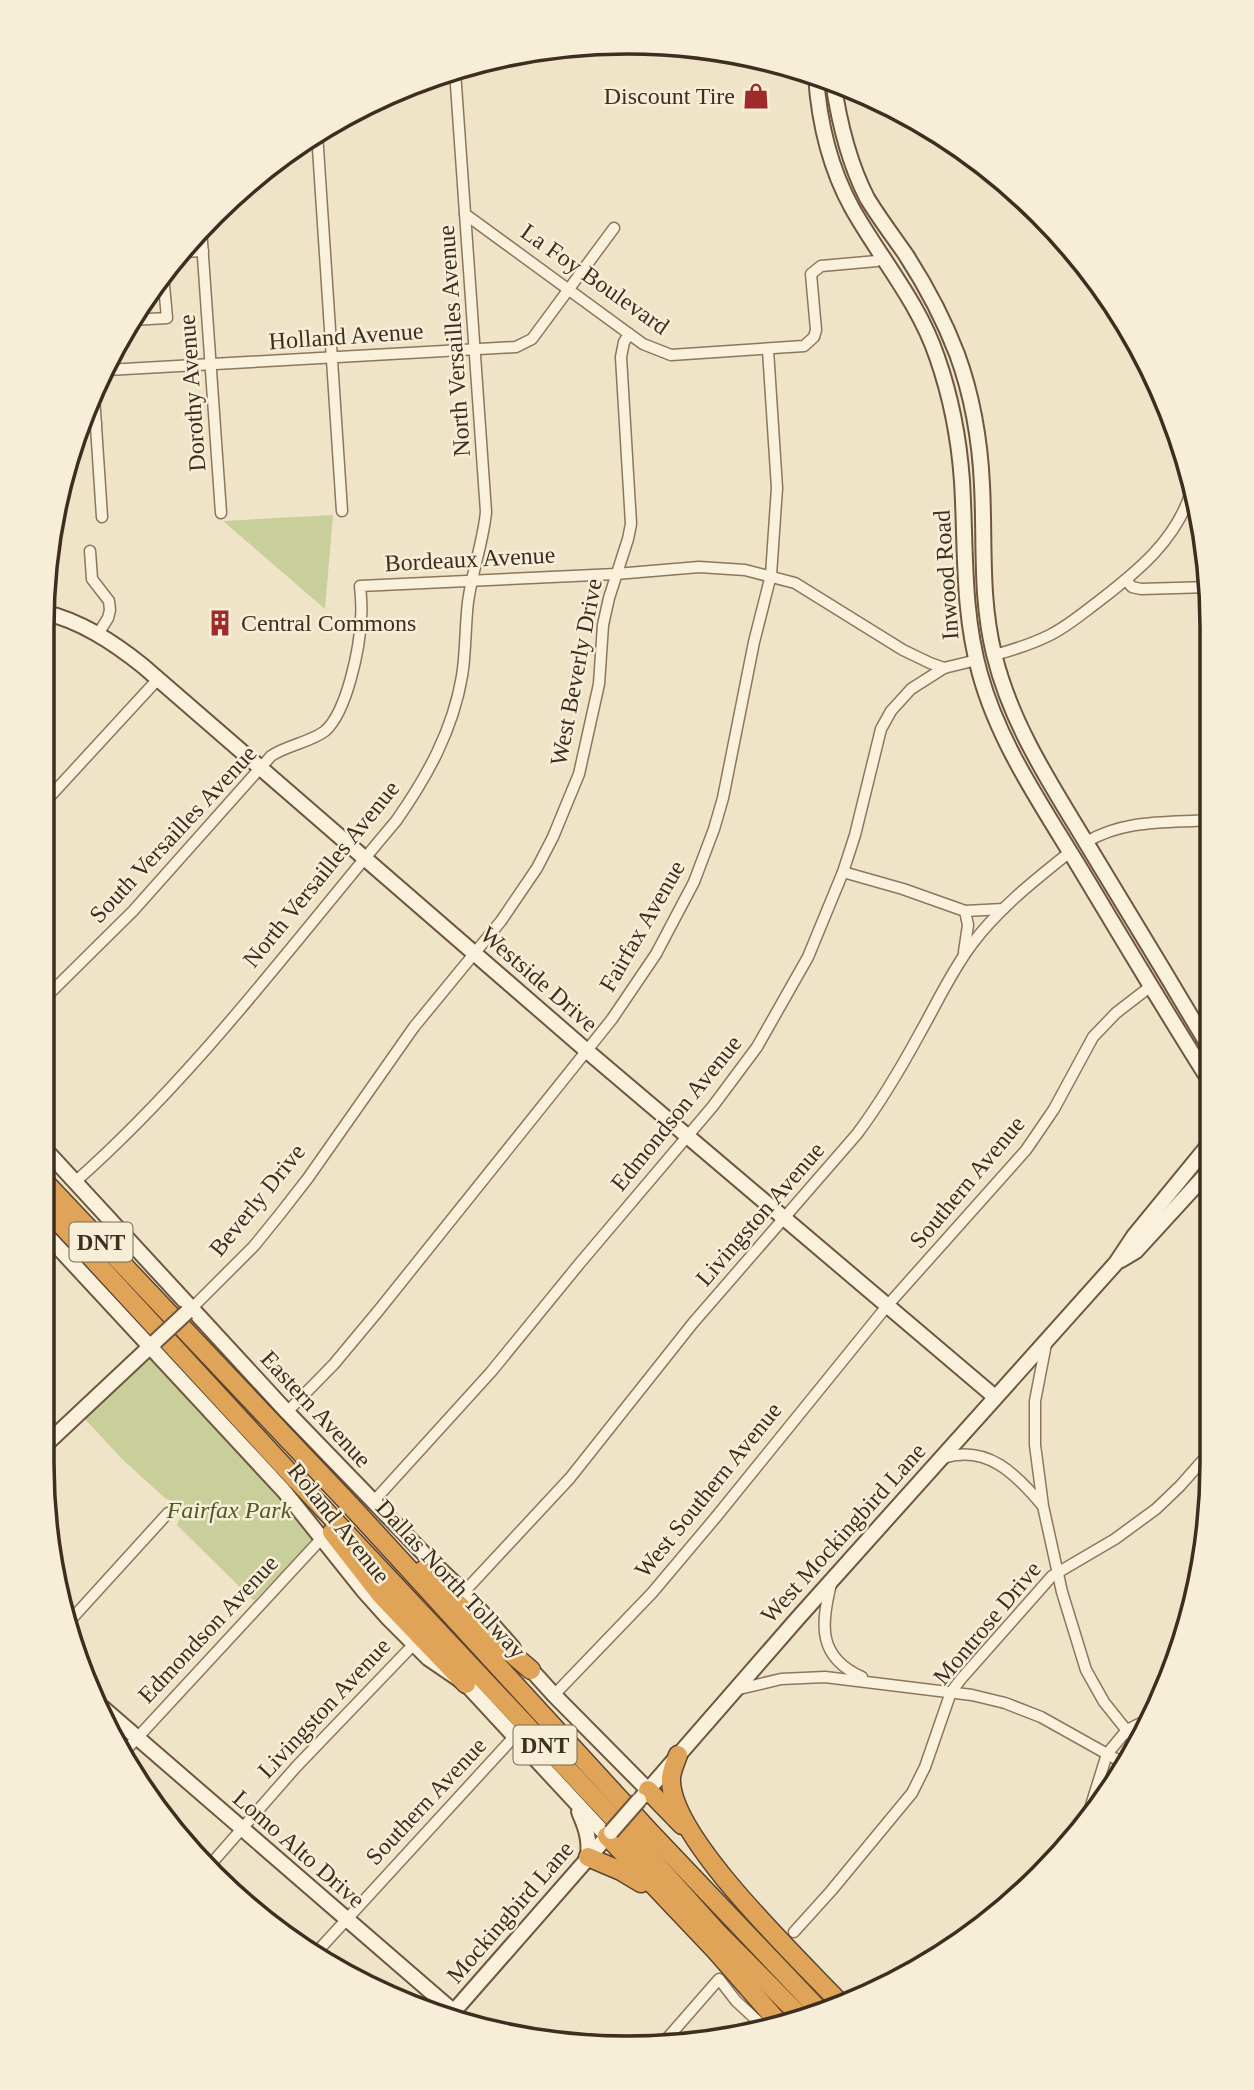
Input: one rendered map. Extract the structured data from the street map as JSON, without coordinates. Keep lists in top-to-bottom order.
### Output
{
  "streets": {
    "highway": ["DNT", "Dallas North Tollway"],
    "main road": [
      "Inwood Road",
      "Westside Drive",
      "Beverly Drive",
      "Eastern Avenue",
      "Roland Avenue",
      "West Mockingbird Lane",
      "Lomo Alto Drive",
      "Mockingbird Lane"
    ],
    "street": [
      "La Foy Boulevard",
      "Holland Avenue",
      "North Versailles Avenue",
      "Dorothy Avenue",
      "Bordeaux Avenue",
      "West Beverly Drive",
      "South Versailles Avenue",
      "Fairfax Avenue",
      "Edmondson Avenue",
      "Southern Avenue",
      "Livingston Avenue",
      "West Southern Avenue",
      "Montrose Drive"
    ]
  },
  "crossings": [
    ["La Foy Boulevard", "Holland Avenue"],
    ["La Foy Boulevard", "North Versailles Avenue"],
    ["La Foy Boulevard", "Inwood Road"],
    ["La Foy Boulevard", "West Beverly Drive"],
    ["La Foy Boulevard", "Fairfax Avenue"],
    ["Holland Avenue", "North Versailles Avenue"],
    ["Holland Avenue", "Dorothy Avenue"],
    ["North Versailles Avenue", "Bordeaux Avenue"],
    ["North Versailles Avenue", "Westside Drive"],
    ["North Versailles Avenue", "Eastern Avenue"],
    ["Bordeaux Avenue", "West Beverly Drive"],
    ["Bordeaux Avenue", "South Versailles Avenue"],
    ["Bordeaux Avenue", "Fairfax Avenue"],
    ["Bordeaux Avenue", "Edmondson Avenue"],
    ["Inwood Road", "Southern Avenue"],
    ["Inwood Road", "Livingston Avenue"],
    ["West Beverly Drive", "Westside Drive"],
    ["West Beverly Drive", "Beverly Drive"],
    ["South Versailles Avenue", "Westside Drive"],
    ["Fairfax Avenue", "Westside Drive"],
    ["Fairfax Avenue", "Eastern Avenue"],
    ["Westside Drive", "Edmondson Avenue"],
    ["Westside Drive", "Southern Avenue"],
    ["Westside Drive", "Beverly Drive"],
    ["Westside Drive", "Livingston Avenue"],
    ["Westside Drive", "West Southern Avenue"],
    ["Westside Drive", "West Mockingbird Lane"],
    ["Edmondson Avenue", "Eastern Avenue"],
    ["Edmondson Avenue", "Roland Avenue"],
    ["Edmondson Avenue", "Lomo Alto Drive"],
    ["Southern Avenue", "West Southern Avenue"],
    ["Southern Avenue", "Roland Avenue"],
    ["Southern Avenue", "Lomo Alto Drive"],
    ["Beverly Drive", "Eastern Avenue"],
    ["Beverly Drive", "Roland Avenue"],
    ["Livingston Avenue", "Eastern Avenue"],
    ["Livingston Avenue", "Roland Avenue"],
    ["Livingston Avenue", "Lomo Alto Drive"],
    ["Eastern Avenue", "West Southern Avenue"],
    ["Eastern Avenue", "West Mockingbird Lane"],
    ["Roland Avenue", "West Mockingbird Lane"],
    ["Roland Avenue", "Mockingbird Lane"],
    ["West Mockingbird Lane", "Montrose Drive"],
    ["West Mockingbird Lane", "Mockingbird Lane"]
  ],
  "parks": ["Fairfax Park"],
  "places": {
    "shop": ["Discount Tire"],
    "building": ["Central Commons"]
  }
}
